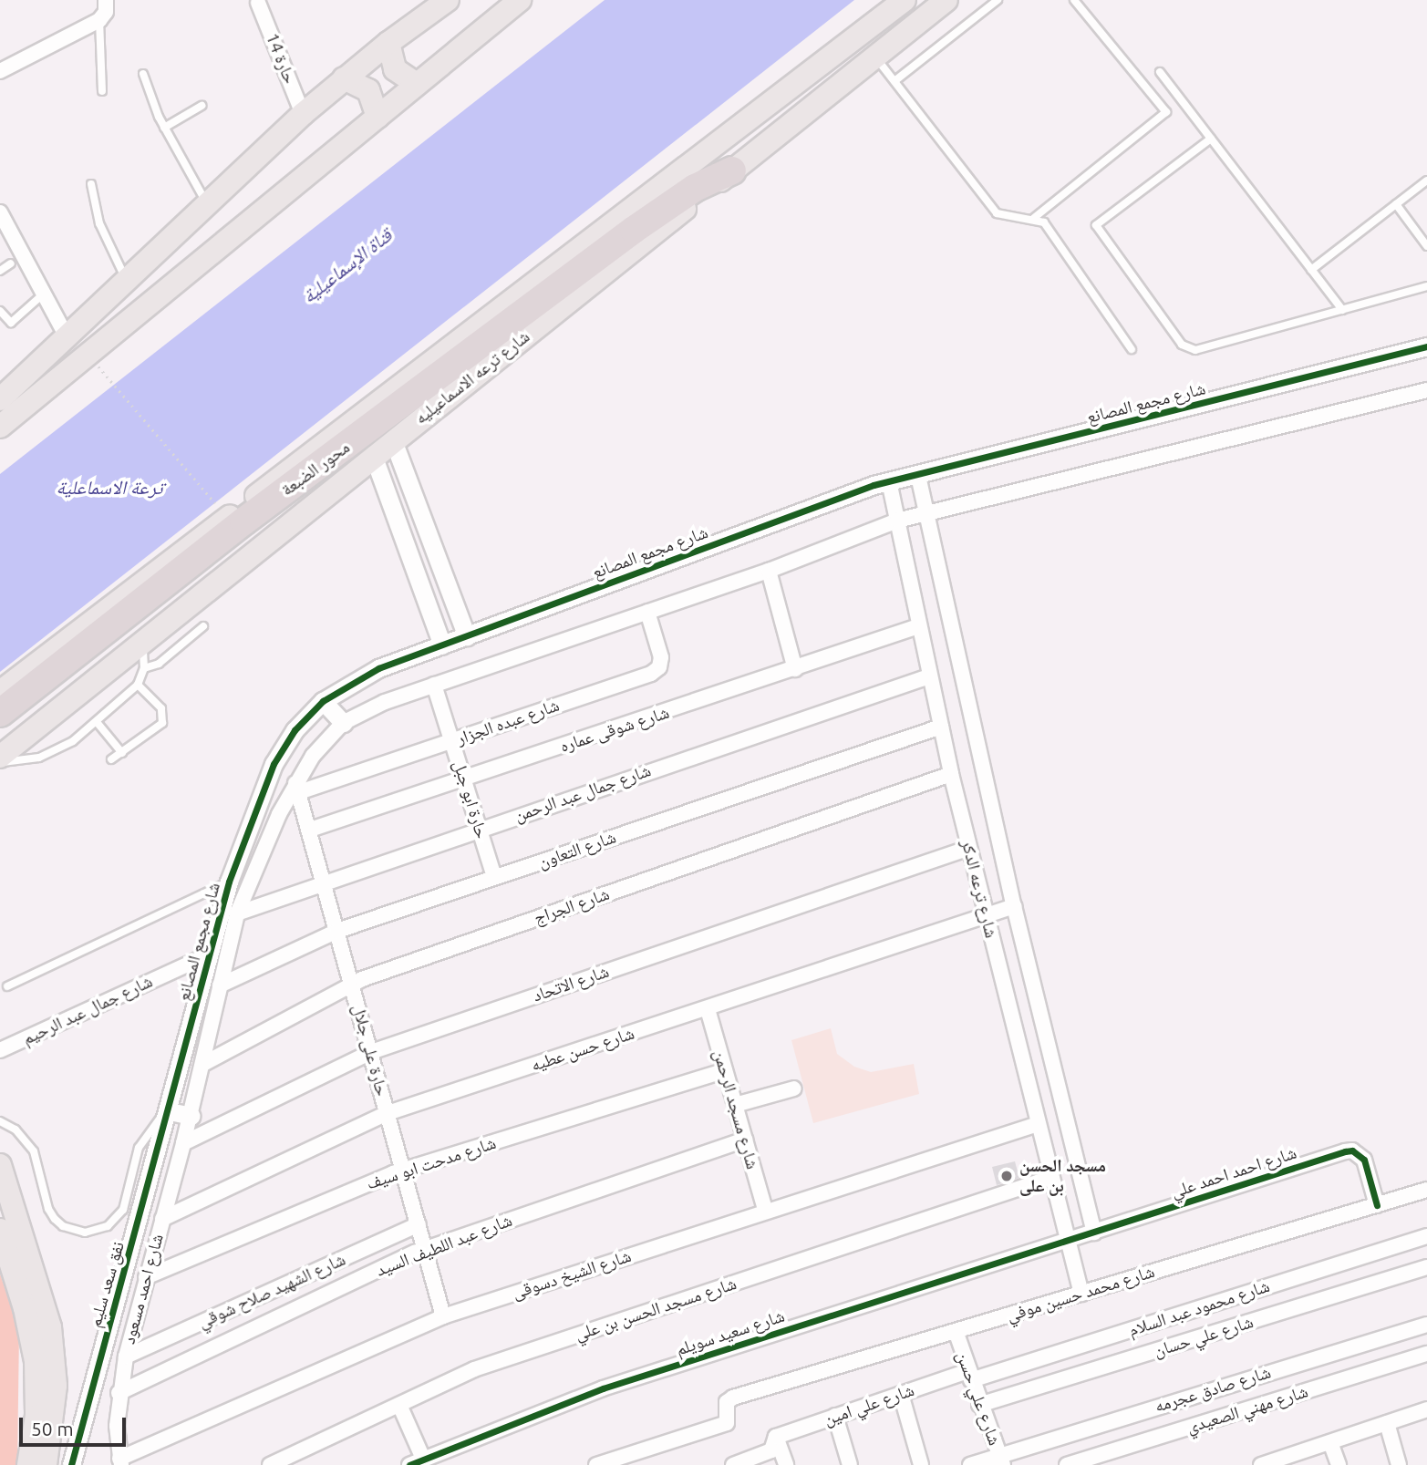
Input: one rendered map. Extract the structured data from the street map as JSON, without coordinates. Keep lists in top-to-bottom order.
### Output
{
  "streets": {
    "highway": ["محور الضبعة"],
    "main road": ["شارع ترعه الاسماعيليه"],
    "street": [
      "حارة 14",
      "شارع مجمع المصانع",
      "شارع عبده الجزار",
      "شارع شوقى عماره",
      "شارع جمال عبد الرحمن",
      "حارة ابو جبل",
      "شارع التعاون",
      "شارع ترعه الدكر",
      "شارع الجراج",
      "شارع الاتحاد",
      "شارع جمال عبد الرحيم",
      "شارع حسن عطيه",
      "حارة على جلال",
      "شارع مسجد الرحمن",
      "شارع مدحت ابو سيف",
      "شارع احمد احمد علي",
      "شارع عبد اللطيف السيد",
      "شارع الشيخ دسوقى",
      "نفق سعد سليم",
      "شارع احمد مسعود",
      "شارع الشهيد صلاح شوقي",
      "شارع محمد حسين موفي",
      "شارع محمود عبد السلام",
      "شارع مسجد الحسن بن علي",
      "شارع سعيد سويلم",
      "شارع علي حسان",
      "شارع صادق عجرمه",
      "شارع علي حسن",
      "شارع علي امين",
      "شارع مهني الصعيدي"
    ]
  },
  "crossings": [
    ["شارع ترعه الاسماعيليه", "محور الضبعة"],
    ["شارع مجمع المصانع", "شارع عبده الجزار"],
    ["شارع مجمع المصانع", "شارع جمال عبد الرحمن"],
    ["شارع مجمع المصانع", "حارة ابو جبل"],
    ["شارع مجمع المصانع", "شارع التعاون"],
    ["شارع مجمع المصانع", "شارع ترعه الدكر"],
    ["شارع مجمع المصانع", "شارع الجراج"],
    ["شارع مجمع المصانع", "شارع جمال عبد الرحيم"],
    ["شارع مجمع المصانع", "حارة على جلال"],
    ["شارع مجمع المصانع", "نفق سعد سليم"],
    ["شارع مجمع المصانع", "شارع احمد مسعود"],
    ["شارع عبده الجزار", "حارة ابو جبل"],
    ["شارع عبده الجزار", "حارة على جلال"],
    ["شارع شوقى عماره", "حارة ابو جبل"],
    ["شارع شوقى عماره", "شارع ترعه الدكر"],
    ["شارع شوقى عماره", "حارة على جلال"],
    ["شارع جمال عبد الرحمن", "حارة ابو جبل"],
    ["شارع جمال عبد الرحمن", "شارع ترعه الدكر"],
    ["شارع جمال عبد الرحمن", "حارة على جلال"],
    ["حارة ابو جبل", "شارع التعاون"],
    ["شارع التعاون", "شارع ترعه الدكر"],
    ["شارع التعاون", "حارة على جلال"],
    ["شارع ترعه الدكر", "شارع الجراج"],
    ["شارع ترعه الدكر", "شارع الاتحاد"],
    ["شارع ترعه الدكر", "شارع حسن عطيه"],
    ["شارع ترعه الدكر", "شارع احمد احمد علي"],
    ["شارع ترعه الدكر", "شارع الشيخ دسوقى"],
    ["شارع ترعه الدكر", "شارع محمد حسين موفي"],
    ["شارع ترعه الدكر", "شارع مسجد الحسن بن علي"],
    ["شارع ترعه الدكر", "شارع سعيد سويلم"],
    ["شارع الجراج", "حارة على جلال"],
    ["شارع الاتحاد", "حارة على جلال"],
    ["شارع الاتحاد", "شارع احمد مسعود"],
    ["شارع حسن عطيه", "حارة على جلال"],
    ["شارع حسن عطيه", "شارع مسجد الرحمن"],
    ["شارع حسن عطيه", "شارع احمد مسعود"],
    ["حارة على جلال", "شارع مدحت ابو سيف"],
    ["حارة على جلال", "شارع عبد اللطيف السيد"],
    ["حارة على جلال", "شارع الشيخ دسوقى"],
    ["حارة على جلال", "شارع الشهيد صلاح شوقي"],
    ["شارع مسجد الرحمن", "شارع مدحت ابو سيف"],
    ["شارع مسجد الرحمن", "شارع عبد اللطيف السيد"],
    ["شارع مسجد الرحمن", "شارع الشيخ دسوقى"],
    ["شارع مدحت ابو سيف", "شارع احمد مسعود"],
    ["شارع احمد احمد علي", "شارع محمد حسين موفي"],
    ["شارع احمد احمد علي", "شارع سعيد سويلم"],
    ["شارع عبد اللطيف السيد", "شارع احمد مسعود"],
    ["شارع الشيخ دسوقى", "شارع احمد مسعود"],
    ["شارع احمد مسعود", "شارع الشهيد صلاح شوقي"],
    ["شارع محمد حسين موفي", "شارع علي حسن"],
    ["شارع محمود عبد السلام", "شارع علي حسن"],
    ["شارع محمود عبد السلام", "شارع علي امين"],
    ["شارع علي حسان", "شارع علي حسن"],
    ["شارع صادق عجرمه", "شارع علي حسن"],
    ["شارع علي حسن", "شارع علي امين"]
  ],
  "water": ["قناة الإسماعيلية", "ترعة الاسماعلية"],
  "places": ["مسجد الحسن بن على"],
  "scale_bar": "50 m"
}
